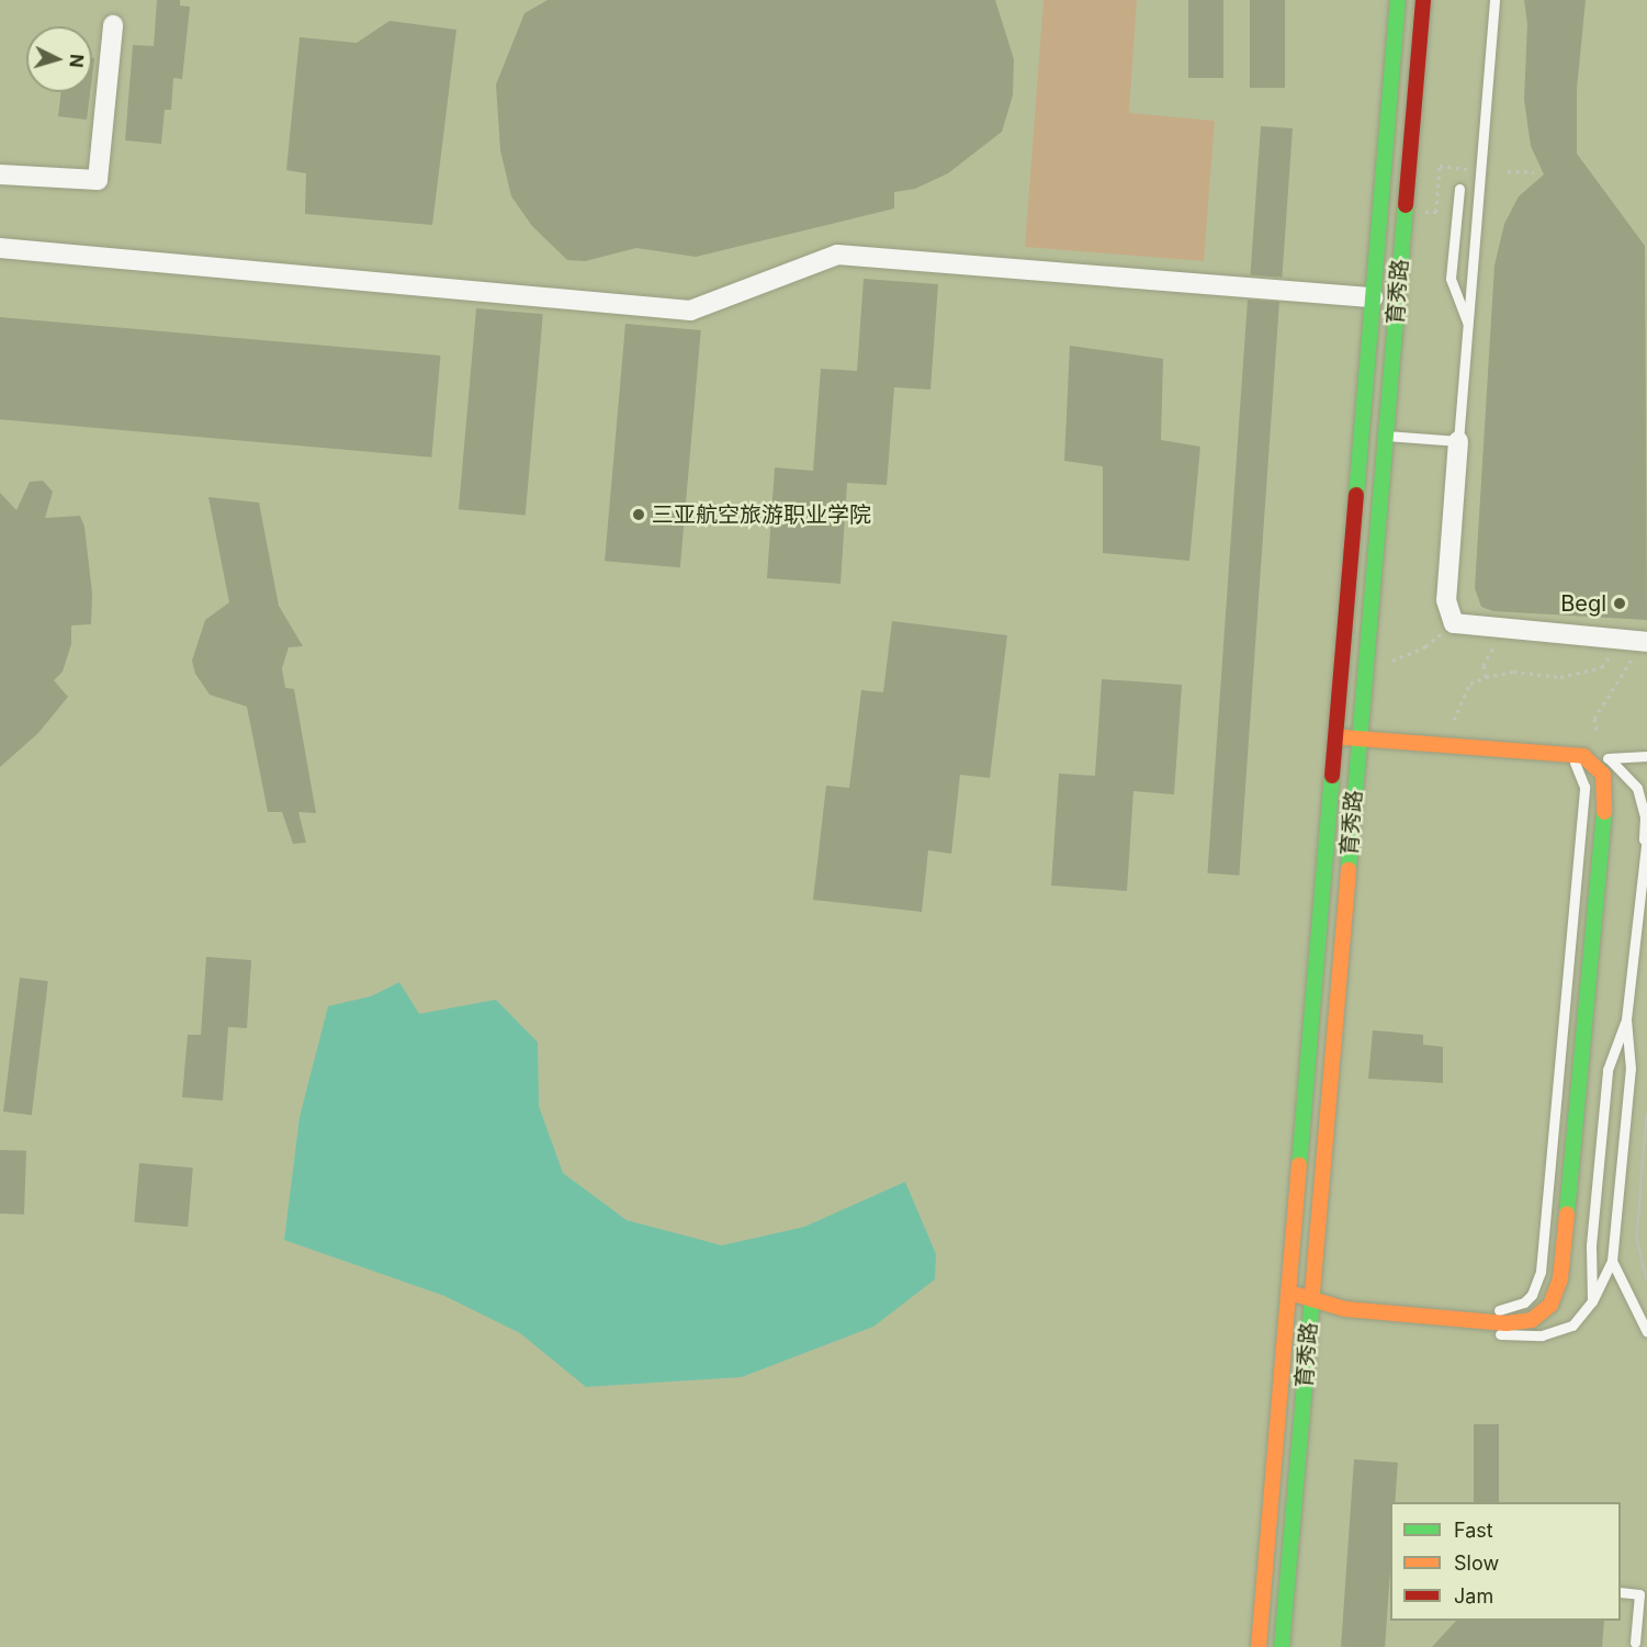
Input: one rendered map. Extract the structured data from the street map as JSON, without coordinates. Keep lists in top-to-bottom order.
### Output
{
  "streets": {
    "main road": ["育秀路"]
  },
  "places": ["三亚航空旅游职业学院", "Begl"],
  "legend": ["Fast", "Slow", "Jam"],
  "north": "right"
}
